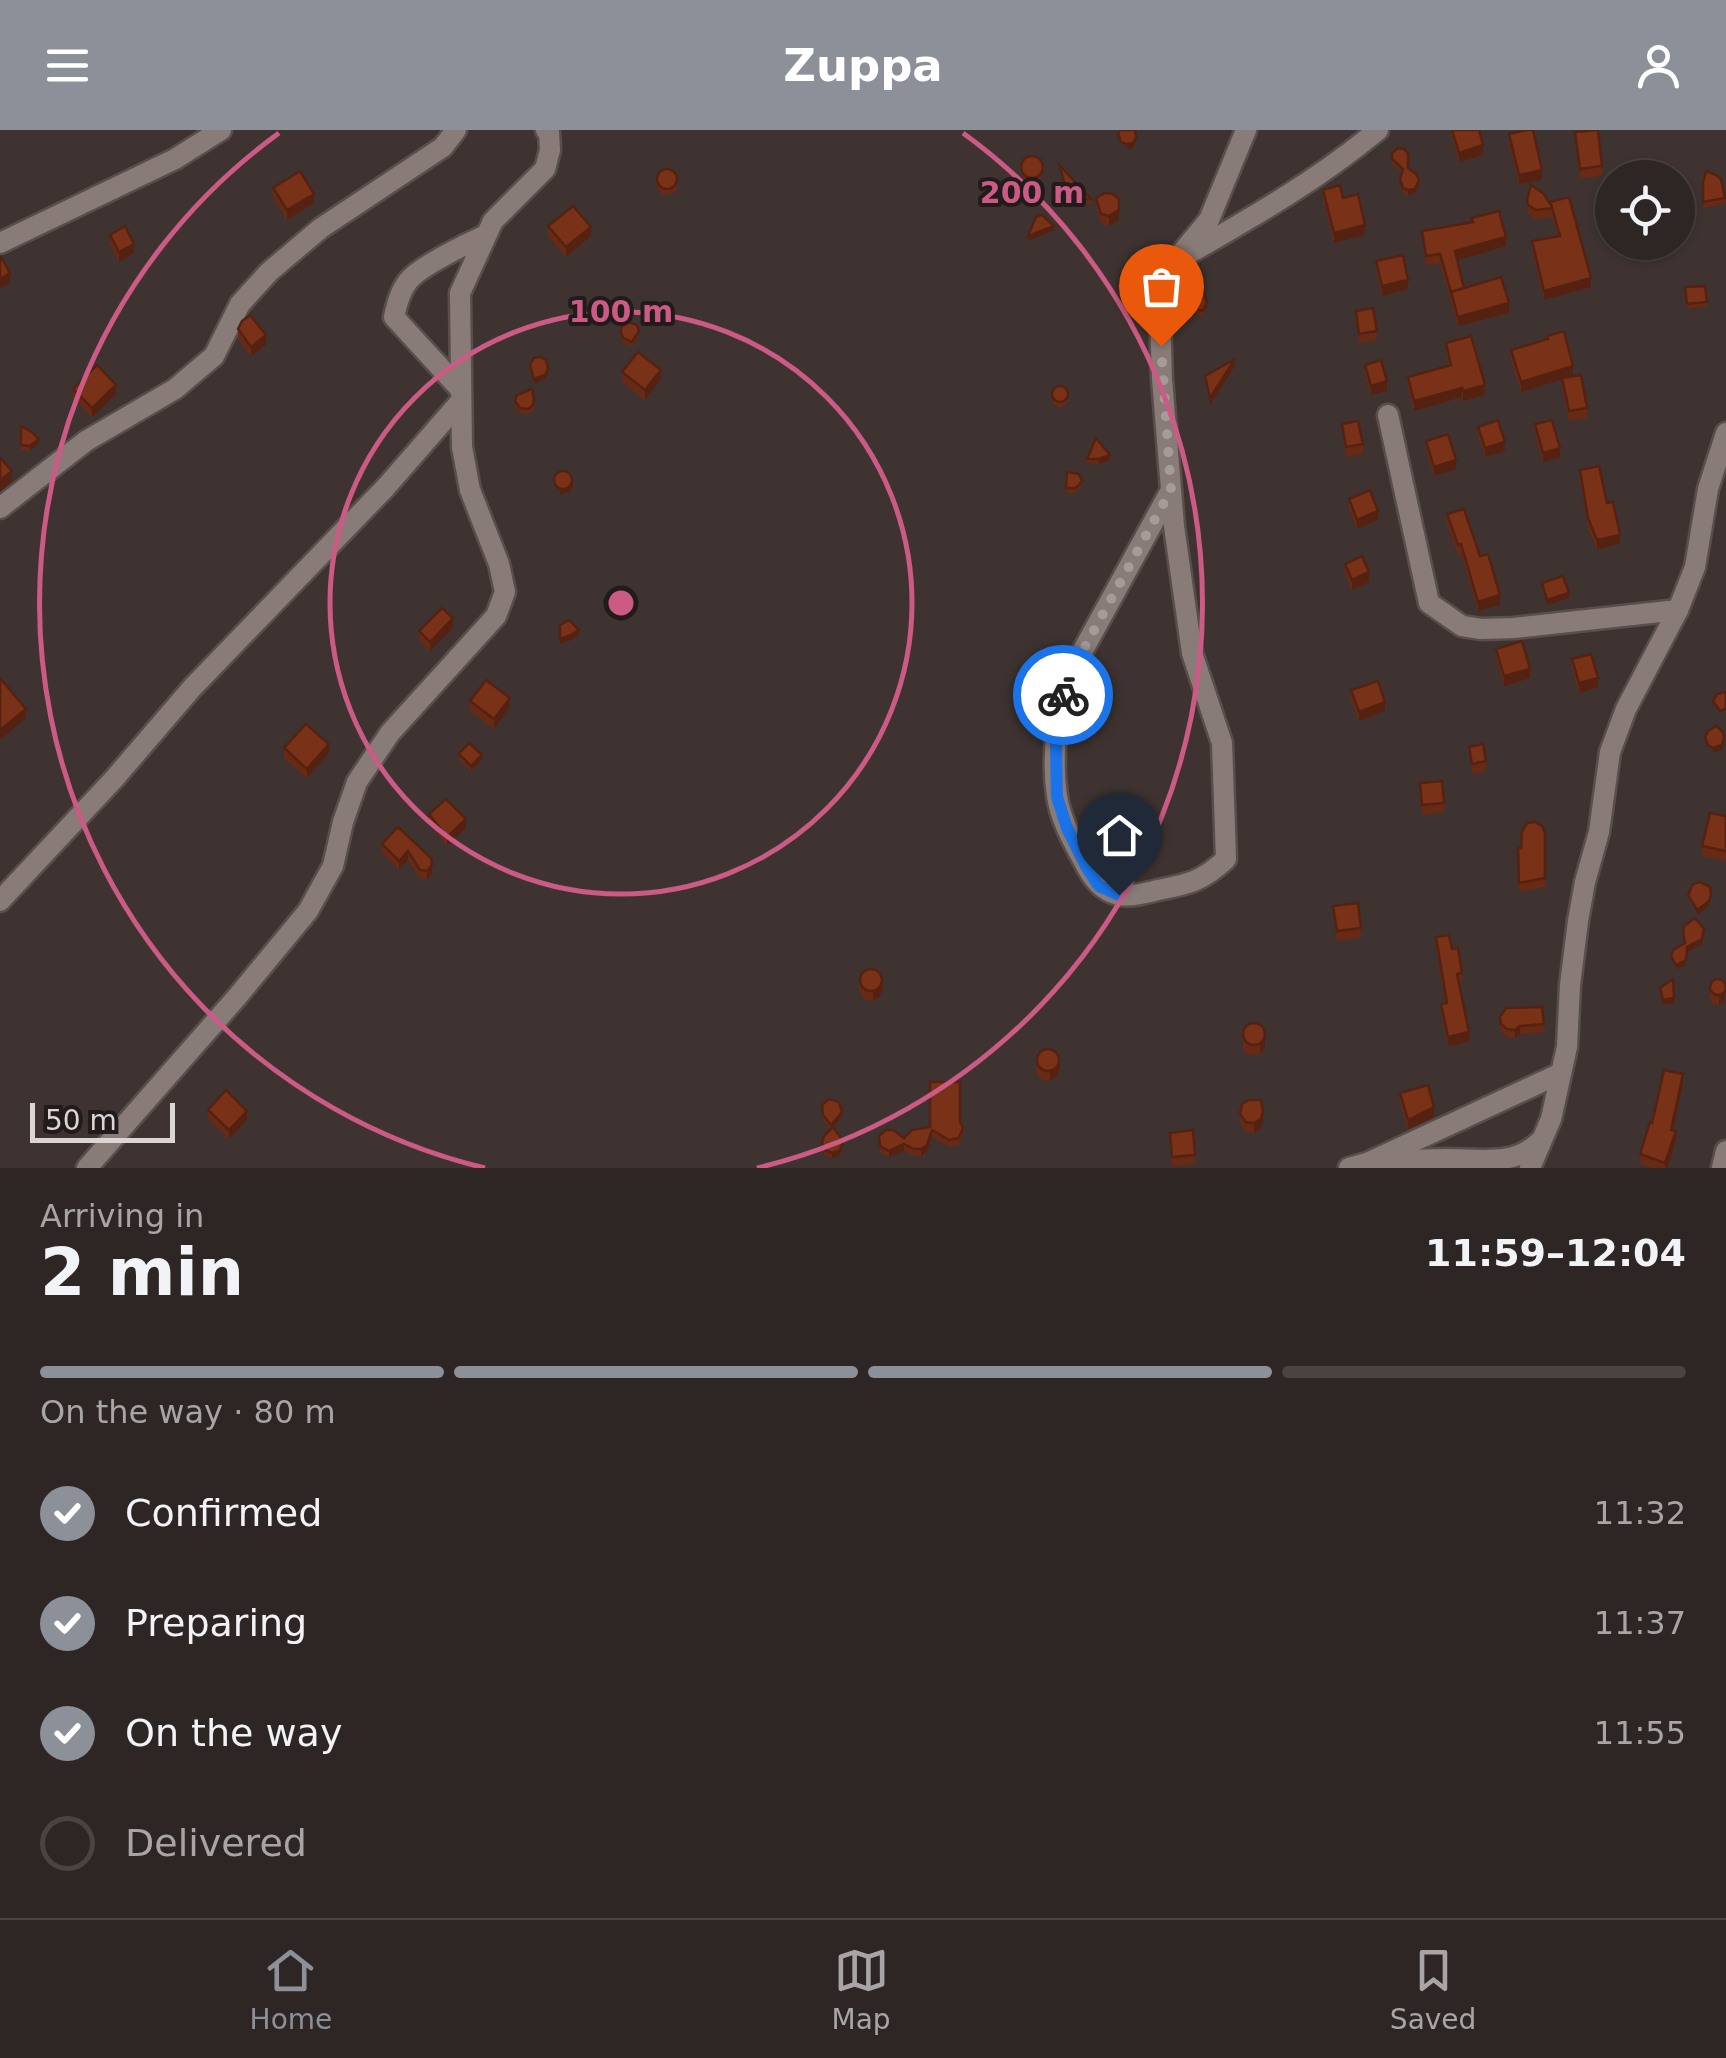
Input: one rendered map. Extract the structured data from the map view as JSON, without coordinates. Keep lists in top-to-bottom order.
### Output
{
  "scale_bar": "50 m",
  "page": {
    "header": "Zuppa",
    "scale": "50 m",
    "heading": ["2 min", "Arriving in", "11:59–12:04"],
    "bar": "On the way · 80 m",
    "list": [
      ["Confirmed", "11:32"],
      ["Preparing", "11:37"],
      ["On the way", "11:55"],
      "Delivered"
    ],
    "tabs": ["Home", "Map", "Saved"]
  },
  "rings": ["200 m", "100 m"]
}
